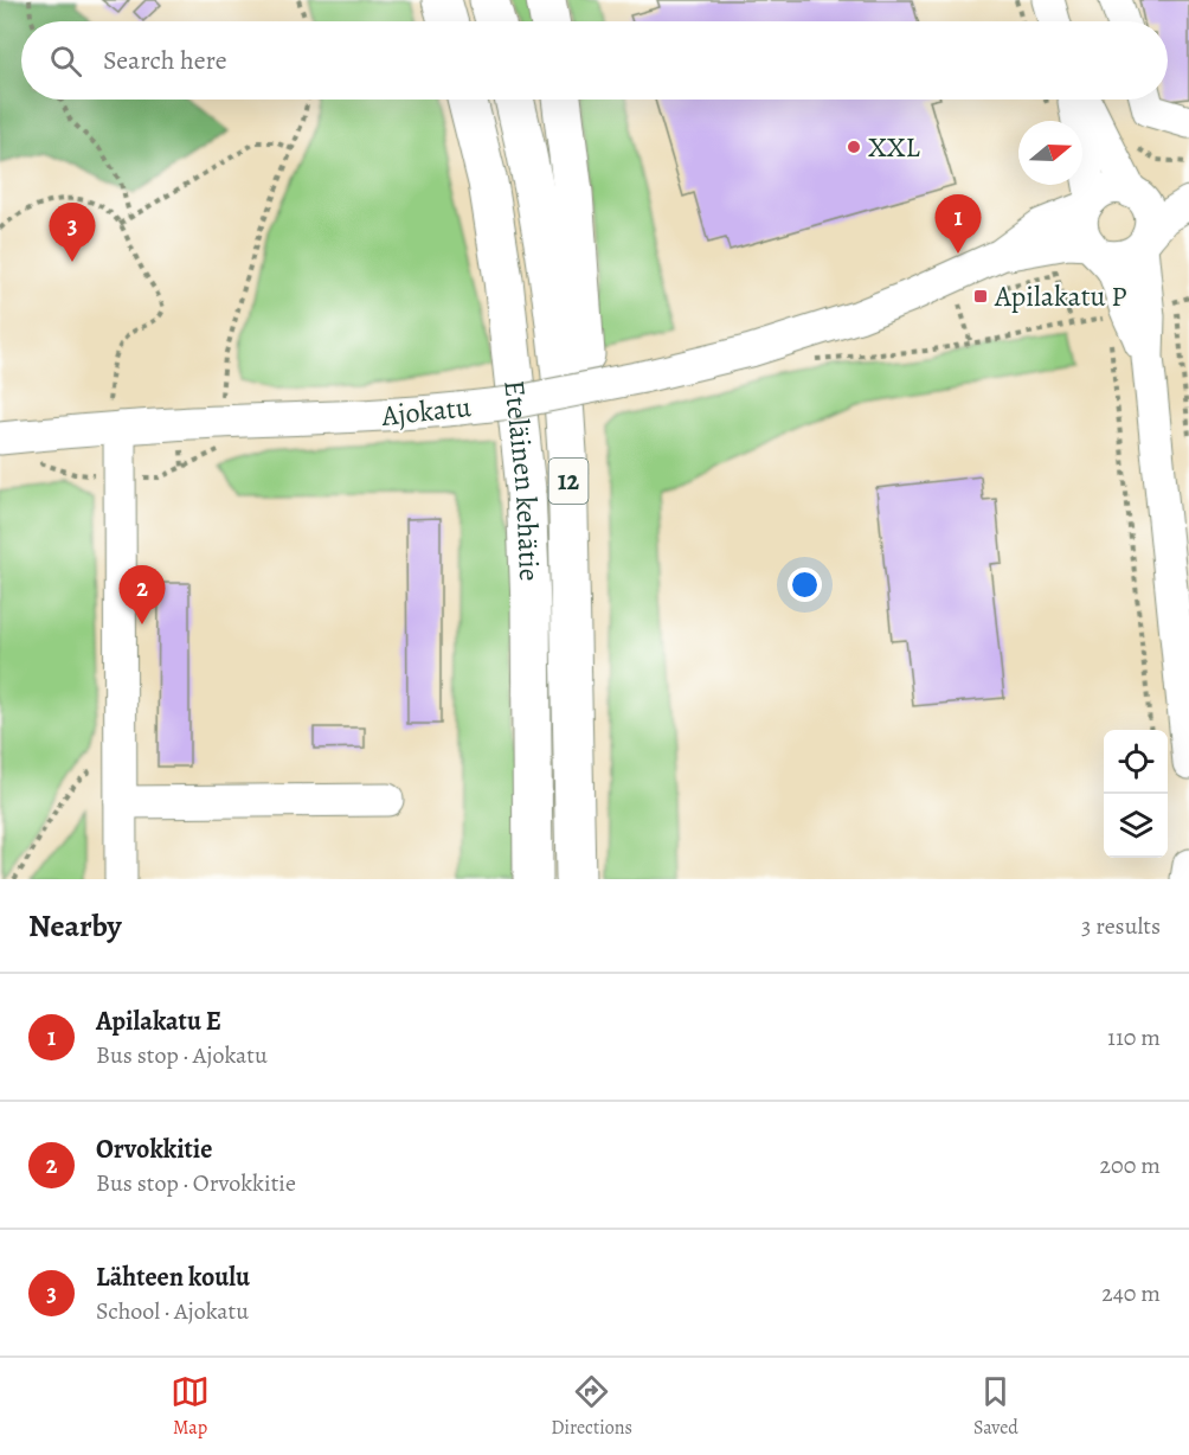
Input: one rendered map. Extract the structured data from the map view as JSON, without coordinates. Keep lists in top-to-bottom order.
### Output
{
  "streets": {
    "highway": ["Eteläinen kehätie", "12"],
    "street": ["Ajokatu"]
  },
  "places": {
    "other": ["XXL"],
    "transit": ["Apilakatu P"]
  },
  "north": "right",
  "page": {
    "search": "Search here",
    "pins": ["1", "3", "2"],
    "heading": ["Nearby", "3 results"],
    "list": [
      {
        "mark": "1",
        "name": "Apilakatu E",
        "note": "Bus stop · Ajokatu",
        "value": "110 m"
      },
      {
        "mark": "2",
        "name": "Orvokkitie",
        "note": "Bus stop · Orvokkitie",
        "value": "200 m"
      },
      {
        "mark": "3",
        "name": "Lähteen koulu",
        "note": "School · Ajokatu",
        "value": "240 m"
      }
    ],
    "nav": ["Map", "Directions", "Saved"]
  }
}
